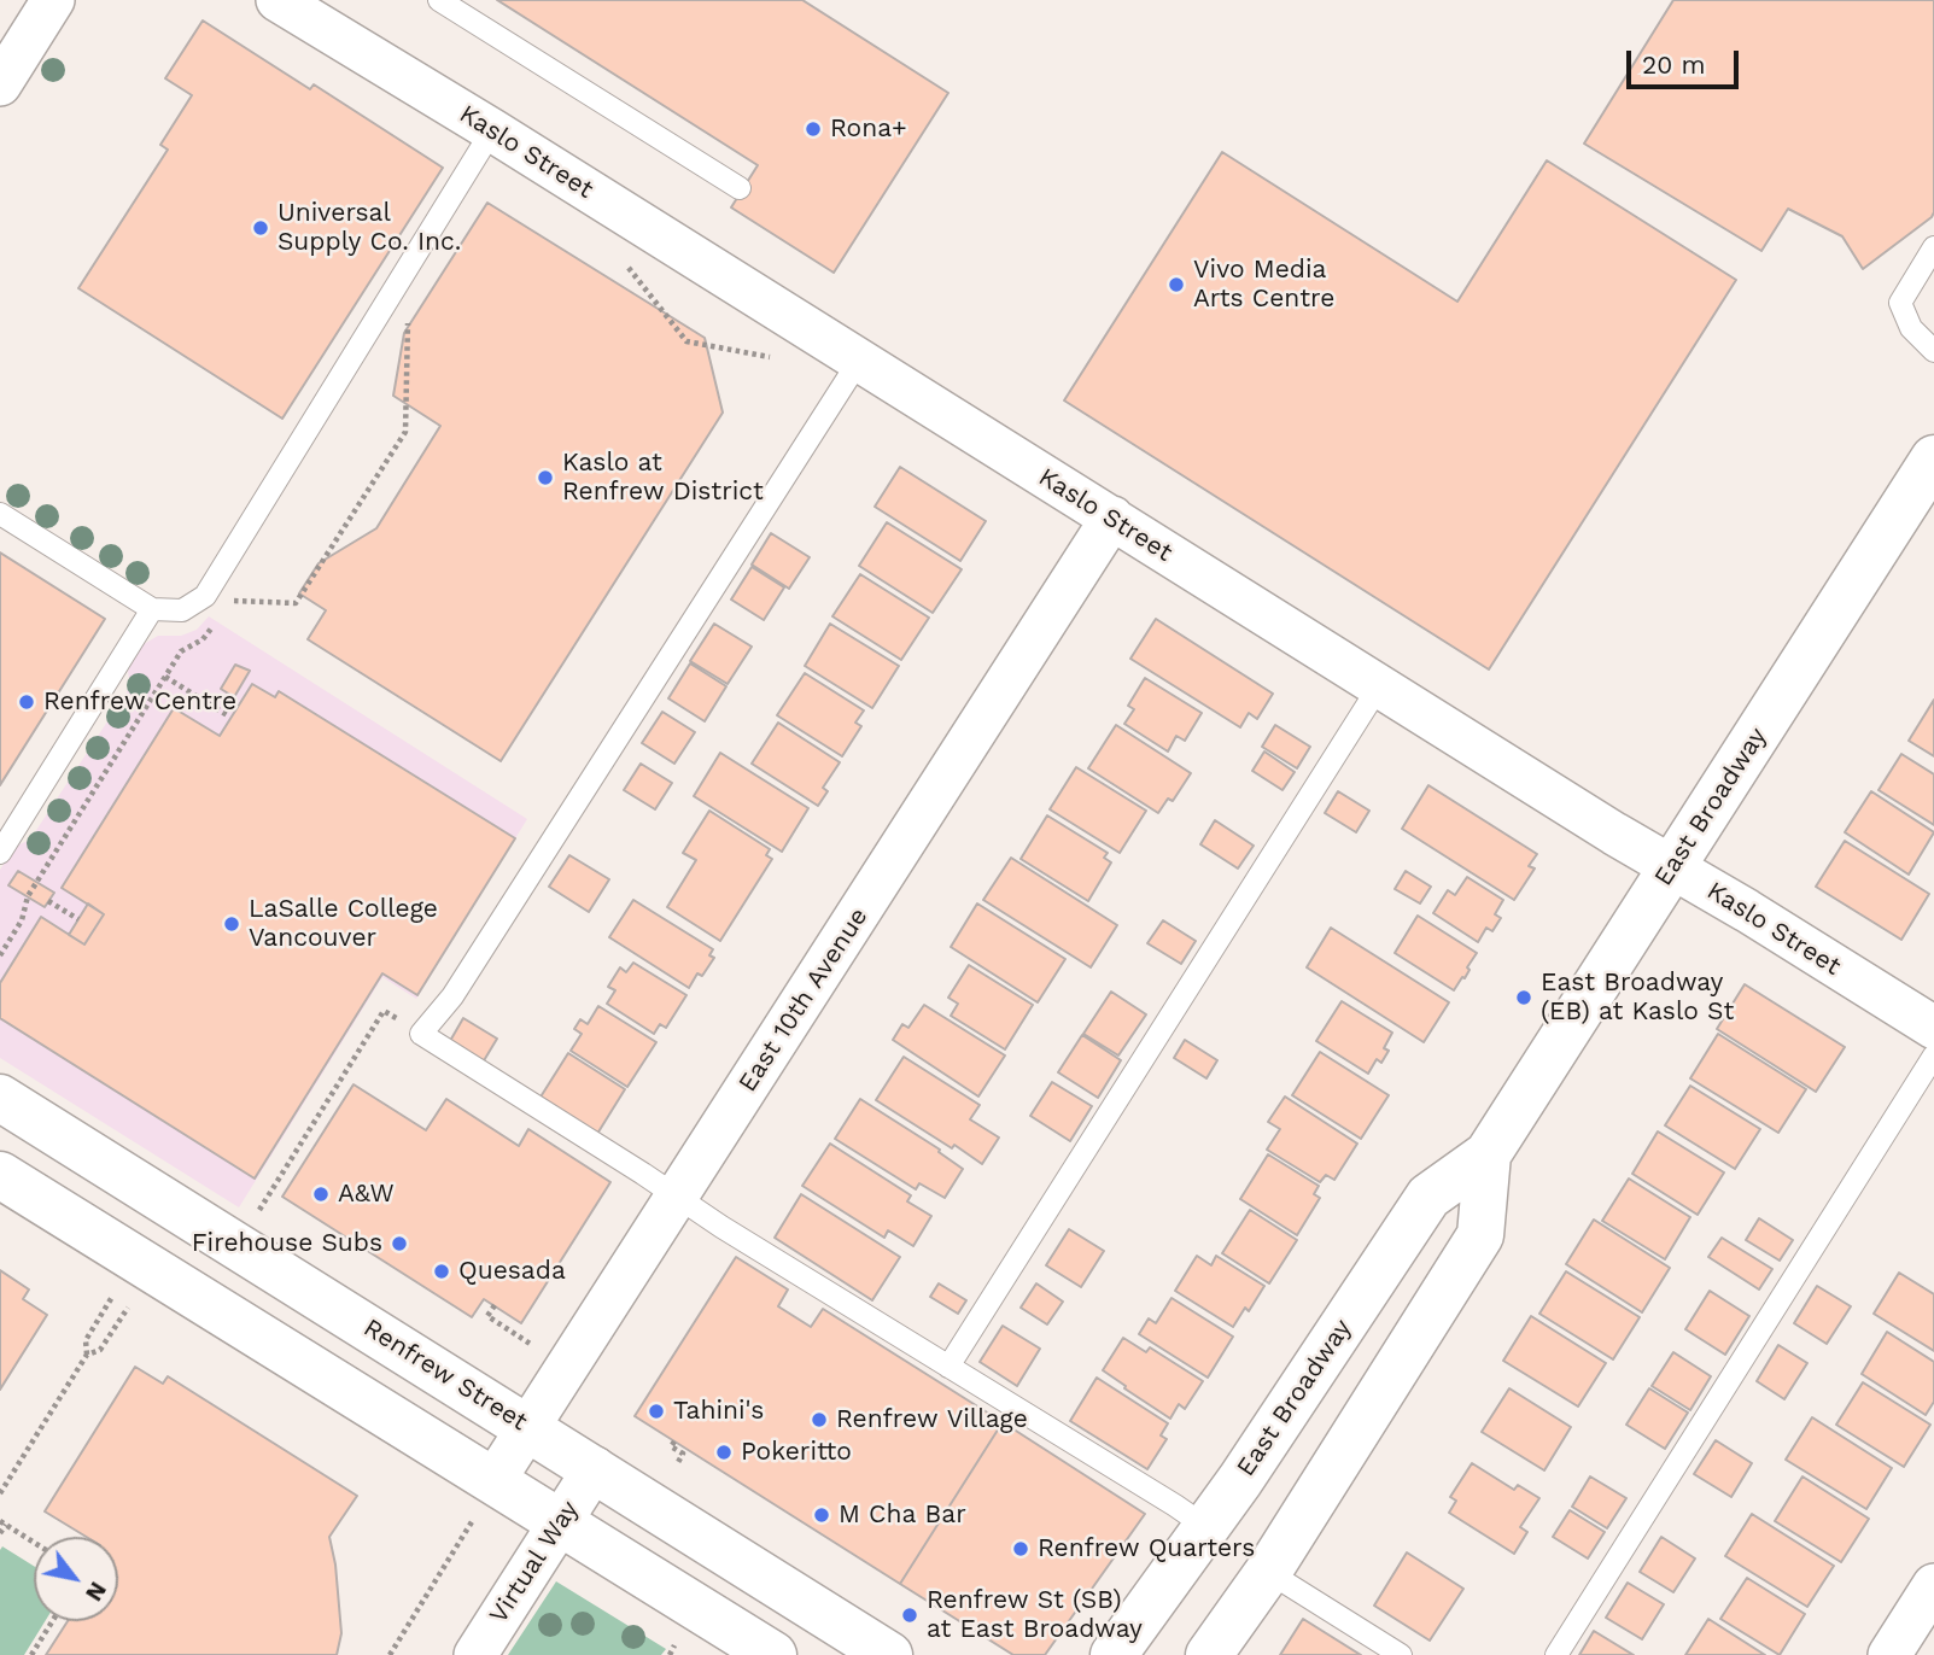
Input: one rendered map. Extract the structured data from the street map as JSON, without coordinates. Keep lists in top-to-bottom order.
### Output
{
  "streets": {
    "main road": ["East Broadway", "Renfrew Street"],
    "street": ["Kaslo Street", "East 10th Avenue", "Virtual Way"]
  },
  "crossings": [
    ["Kaslo Street", "East Broadway"],
    ["Kaslo Street", "East 10th Avenue"],
    ["East 10th Avenue", "Renfrew Street"],
    ["Renfrew Street", "Virtual Way"]
  ],
  "places": [
    "Rona+",
    "Universal Supply Co. Inc.",
    "Vivo Media Arts Centre",
    "Kaslo at Renfrew District",
    "Renfrew Centre",
    "LaSalle College Vancouver",
    "East Broadway (EB) at Kaslo St",
    "A&W",
    "Firehouse Subs",
    "Quesada",
    "Tahini's",
    "Renfrew Village",
    "Pokeritto",
    "M Cha Bar",
    "Renfrew Quarters",
    "Renfrew St (SB) at East Broadway"
  ],
  "scale_bar": "20 m",
  "north": "bottom right"
}
